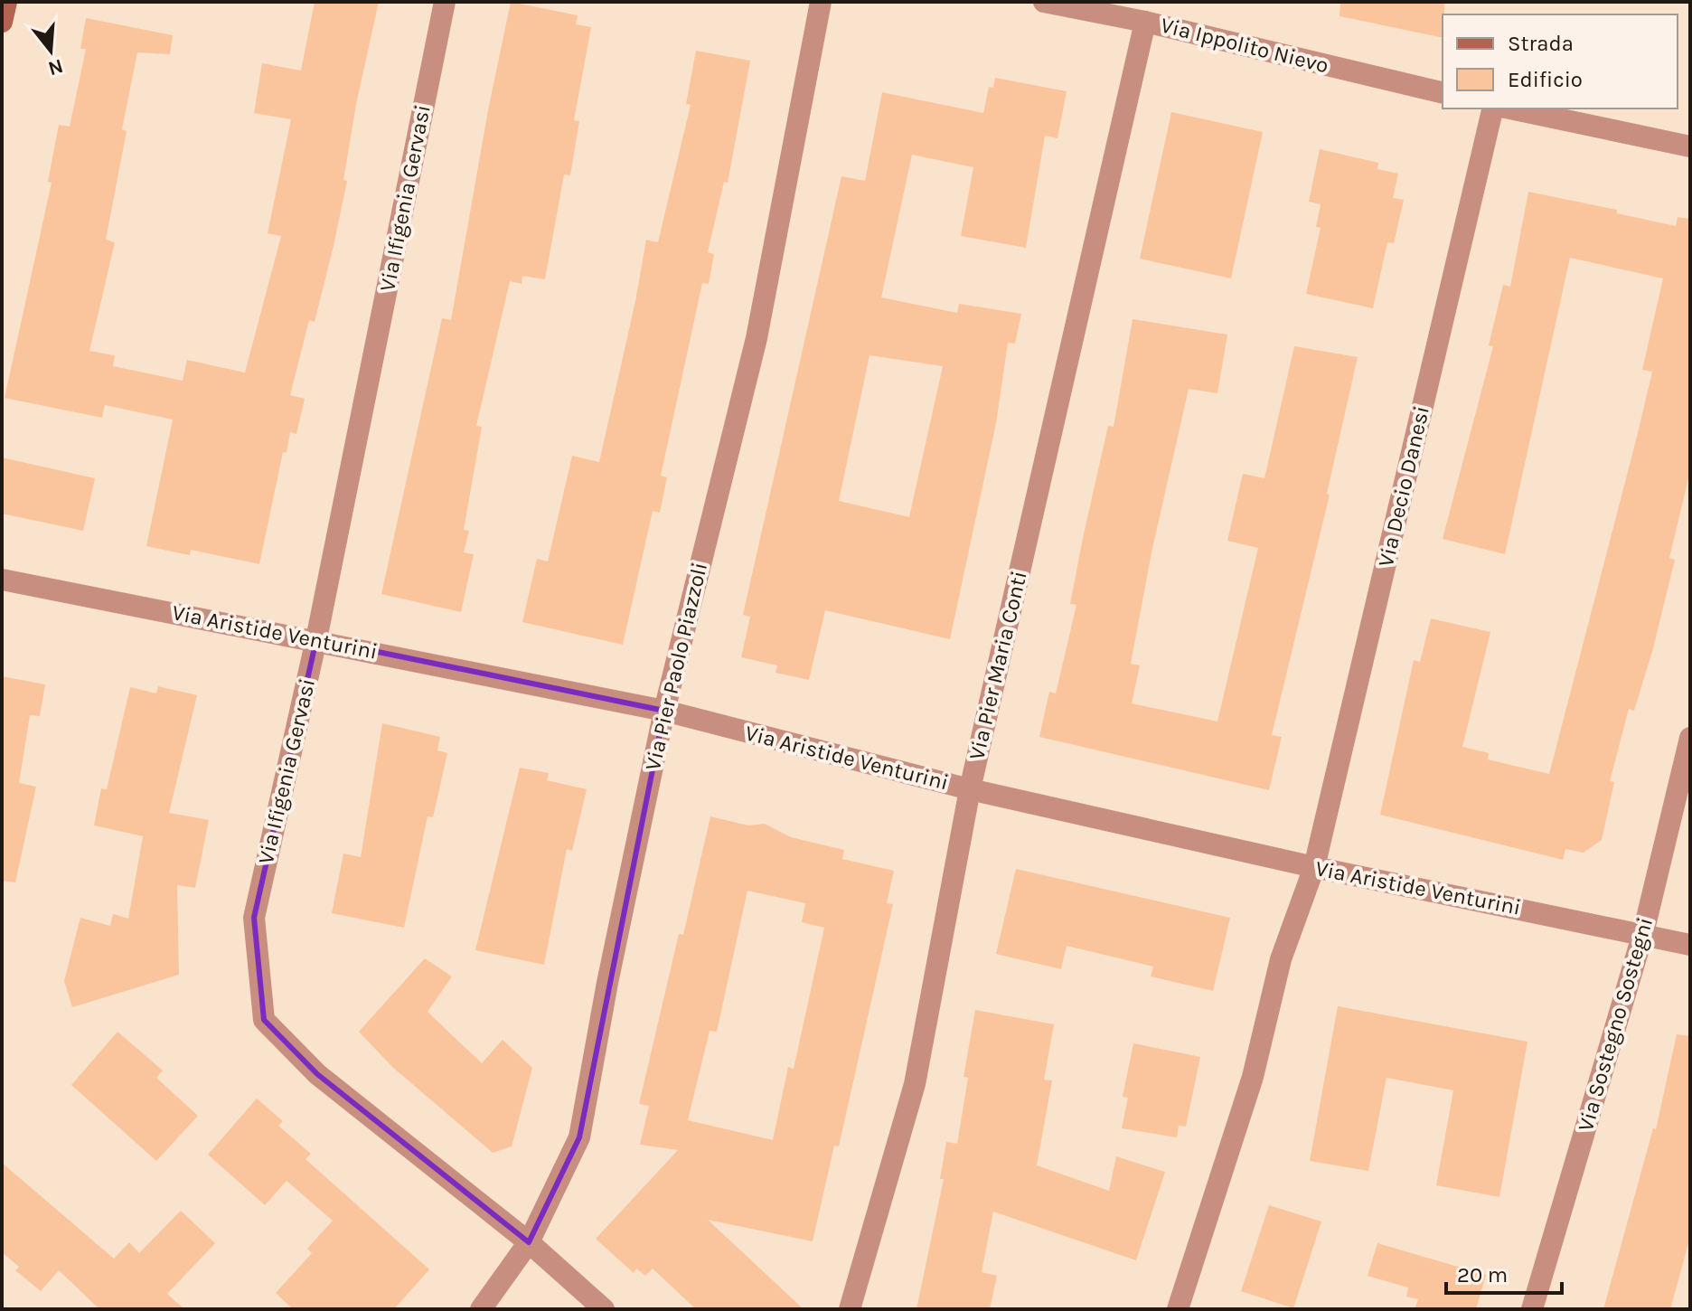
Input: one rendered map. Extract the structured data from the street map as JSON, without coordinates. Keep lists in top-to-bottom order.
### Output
{
  "streets": {
    "street": [
      "Via Ippolito Nievo",
      "Via Ifigenia Gervasi",
      "Via Decio Danesi",
      "Via Aristide Venturini",
      "Via Pier Maria Conti",
      "Via Pier Paolo Piazzoli",
      "Via Sostegno Sostegni"
    ]
  },
  "crossings": [
    ["Via Ippolito Nievo", "Via Pier Maria Conti"],
    ["Via Ifigenia Gervasi", "Via Aristide Venturini"],
    ["Via Ifigenia Gervasi", "Via Pier Paolo Piazzoli"],
    ["Via Decio Danesi", "Via Aristide Venturini"],
    ["Via Aristide Venturini", "Via Pier Maria Conti"],
    ["Via Aristide Venturini", "Via Pier Paolo Piazzoli"],
    ["Via Aristide Venturini", "Via Sostegno Sostegni"]
  ],
  "legend": ["Strada", "Edificio"],
  "scale_bar": "20 m",
  "north": "bottom"
}
